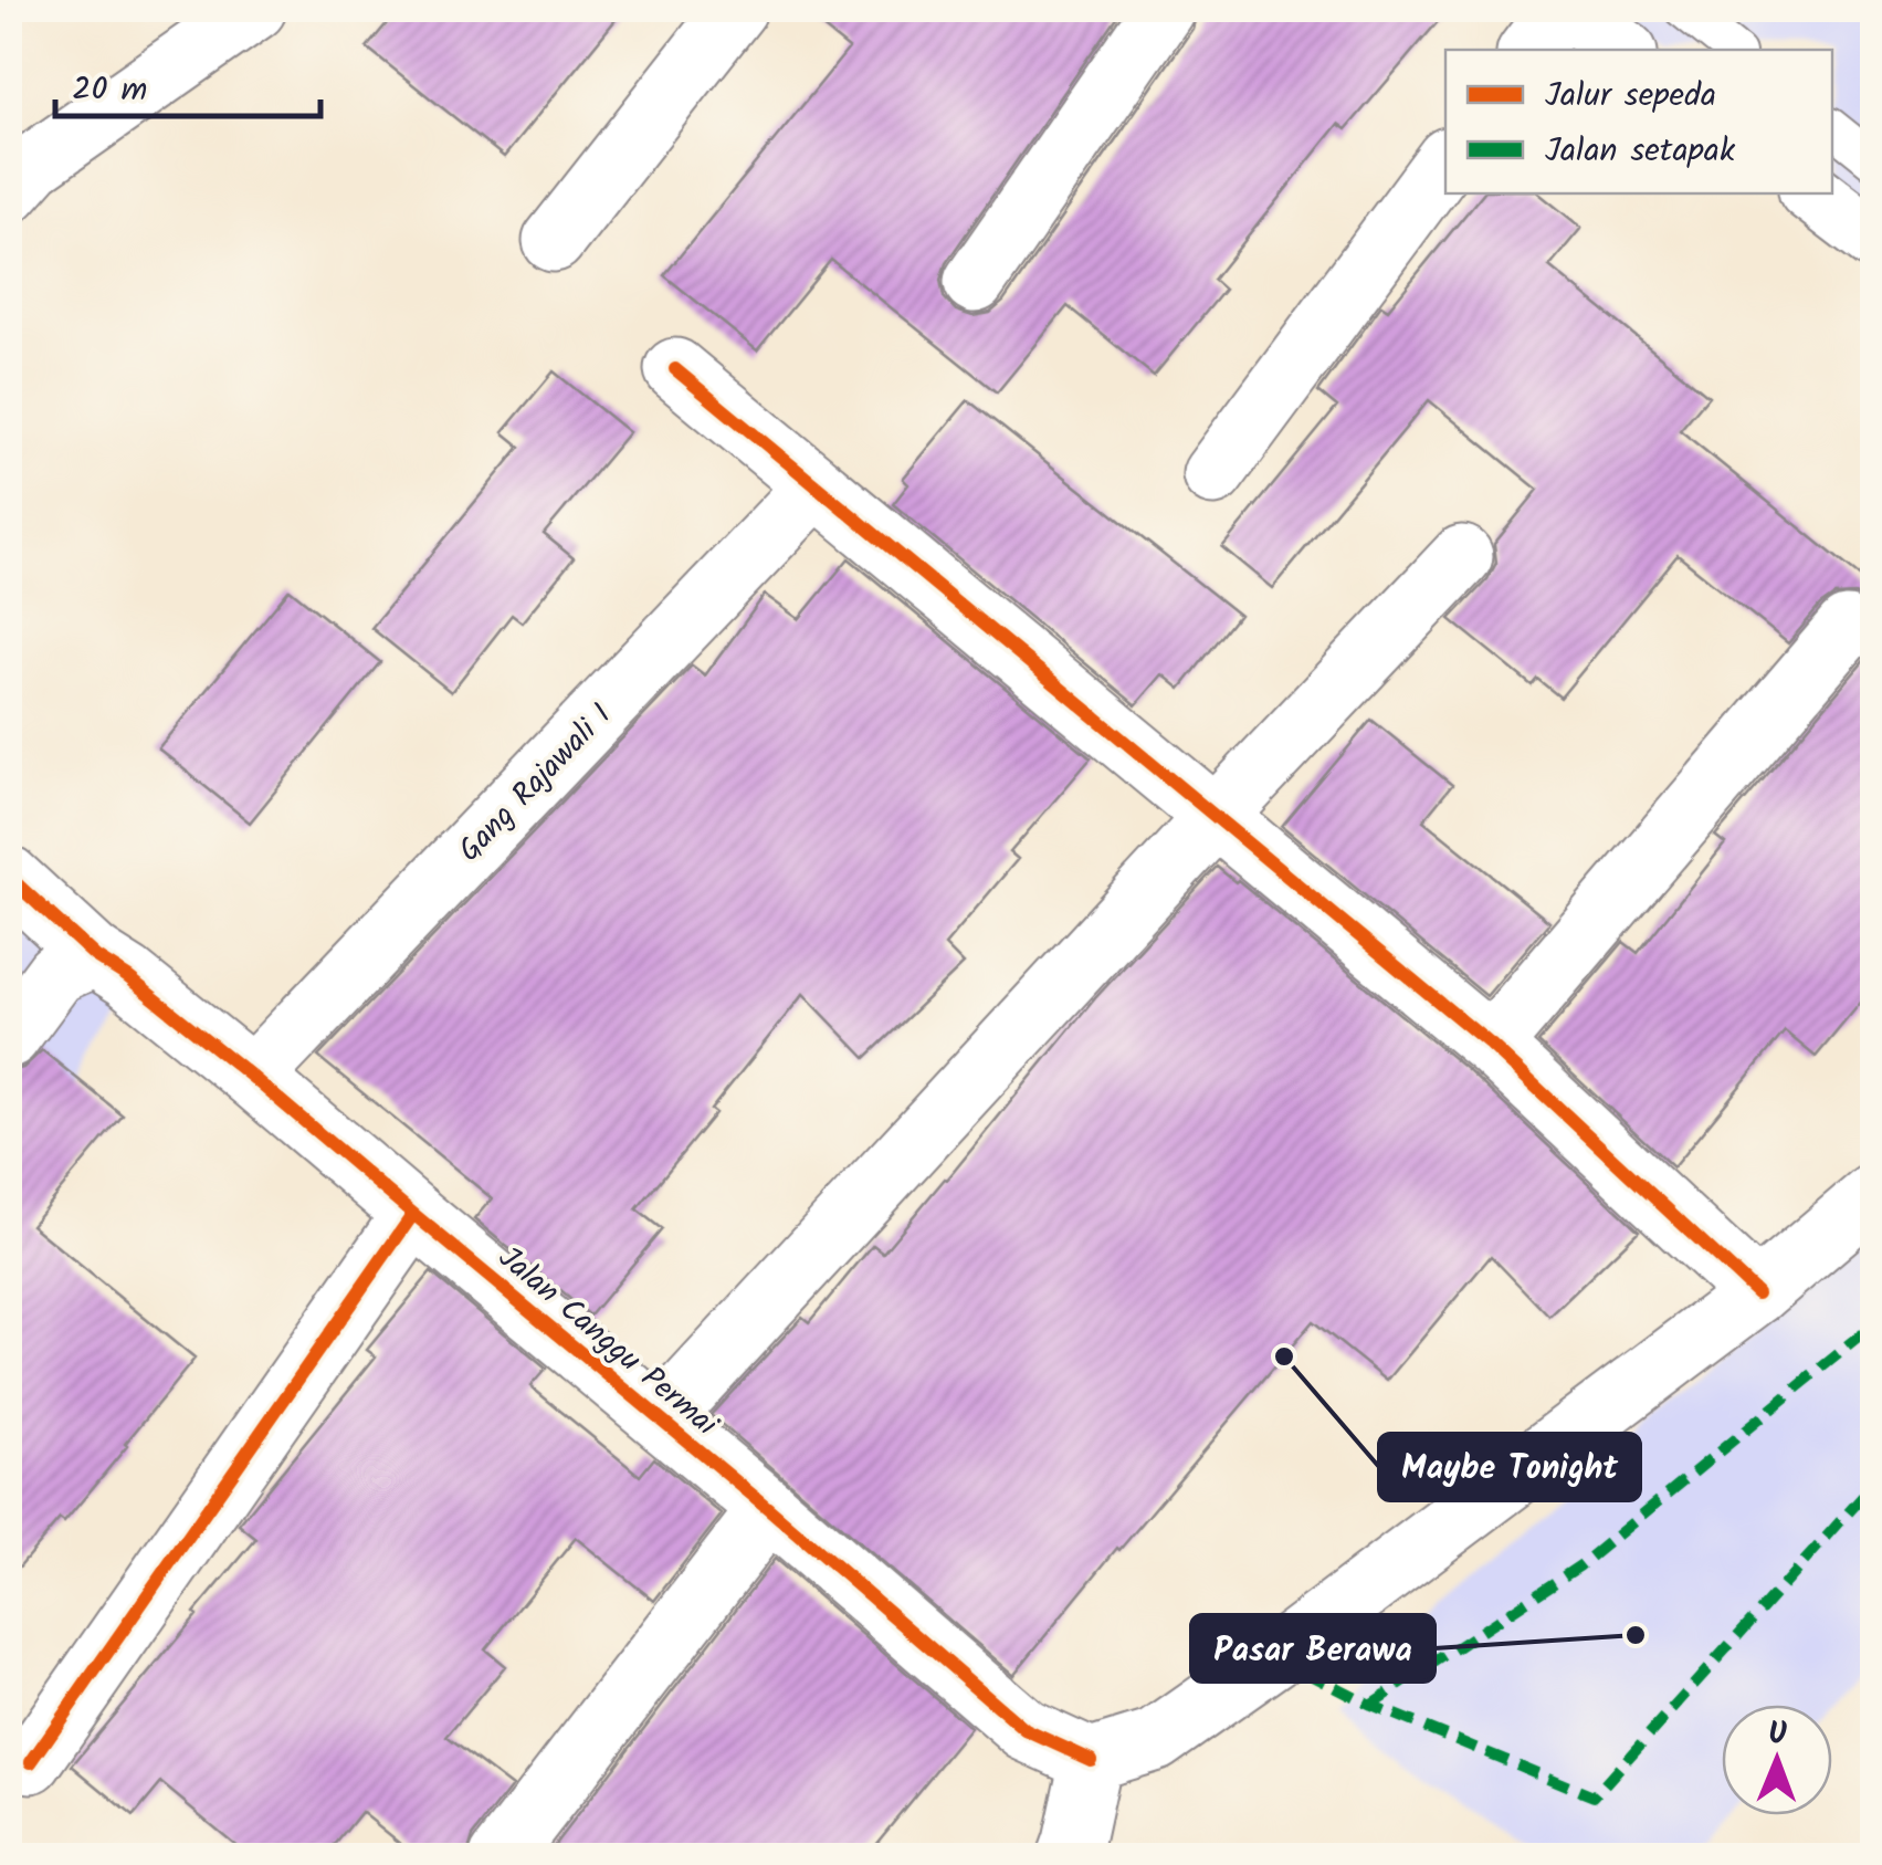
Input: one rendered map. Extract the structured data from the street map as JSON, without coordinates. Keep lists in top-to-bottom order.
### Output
{
  "streets": {
    "street": ["Gang Rajawali I", "Jalan Canggu Permai"]
  },
  "crossings": [
    ["Gang Rajawali I", "Jalan Canggu Permai"]
  ],
  "places": ["Maybe Tonight", "Pasar Berawa"],
  "legend": ["Jalur sepeda", "Jalan setapak"],
  "scale_bar": "20 m",
  "north": "top"
}
